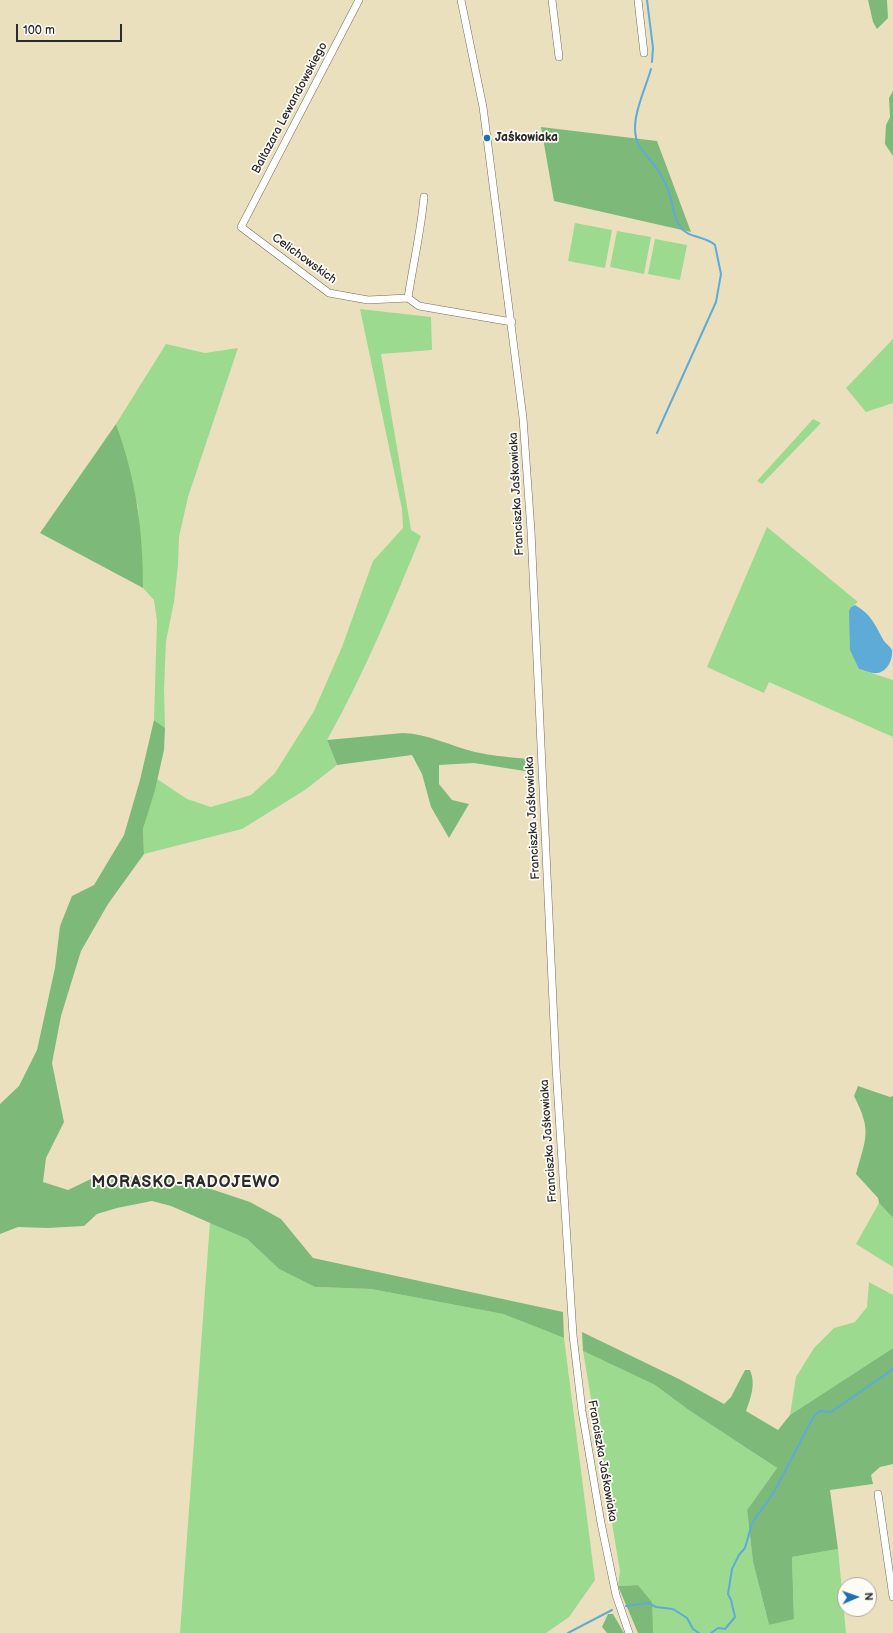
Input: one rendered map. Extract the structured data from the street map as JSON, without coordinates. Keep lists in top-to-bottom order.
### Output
{
  "streets": {
    "street": ["Baltazara Lewandowskiego", "Celichowskich", "Franciszka Jaśkowiaka"]
  },
  "crossings": [
    ["Baltazara Lewandowskiego", "Celichowskich"]
  ],
  "districts": ["MORASKO-RADOJEWO"],
  "places": ["Jaśkowiaka"],
  "scale_bar": "100 m",
  "north": "right"
}
